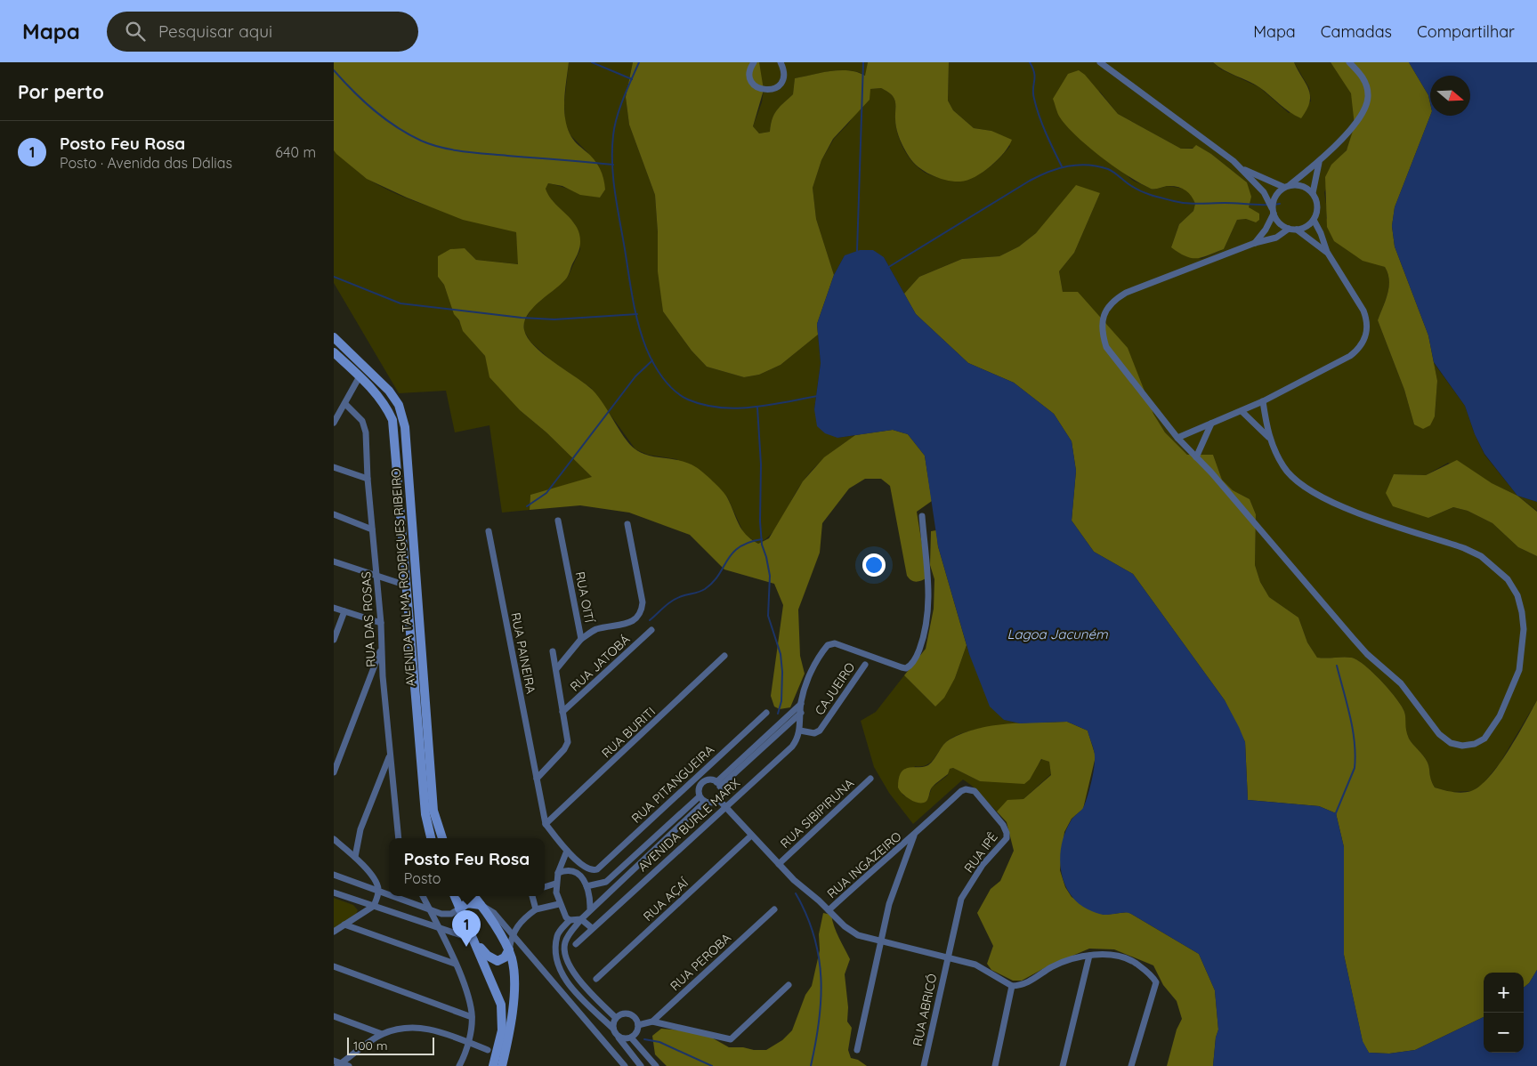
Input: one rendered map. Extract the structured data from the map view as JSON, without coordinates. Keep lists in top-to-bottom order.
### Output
{
  "streets": {
    "main road": ["AVENIDA TALMA RODRIGUES RIBEIRO"],
    "street": [
      "RUA OITÍ",
      "RUA DAS ROSAS",
      "RUA PAINEIRA",
      "RUA JATOBÁ",
      "CAJUEIRO",
      "RUA BURITI",
      "RUA PITANGUEIRA",
      "RUA SIBIPIRUNA",
      "AVENIDA BURLE MARX",
      "RUA IPÊ",
      "RUA INGAZEIRO",
      "RUA AÇAÍ",
      "RUA PEROBA",
      "RUA ABRICÓ"
    ]
  },
  "crossings": [
    ["RUA PAINEIRA", "RUA BURITI"],
    ["CAJUEIRO", "AVENIDA BURLE MARX"],
    ["AVENIDA BURLE MARX", "RUA PEROBA"],
    ["RUA IPÊ", "RUA INGAZEIRO"],
    ["RUA IPÊ", "RUA ABRICÓ"]
  ],
  "water": ["Lagoa Jacuném"],
  "scale_bar": "100 m",
  "north": "right",
  "page": {
    "header": "Mapa",
    "search": "Pesquisar aqui",
    "nav": ["Mapa", "Camadas", "Compartilhar"],
    "heading": "Por perto",
    "list": [
      {
        "mark": "1",
        "name": "Posto Feu Rosa",
        "note": "Posto · Avenida das Dálias",
        "value": "640 m"
      }
    ],
    "popup": ["Posto Feu Rosa", "Posto"],
    "pins": "1",
    "map_buttons": ["+", "−"],
    "scale": "100 m"
  }
}
